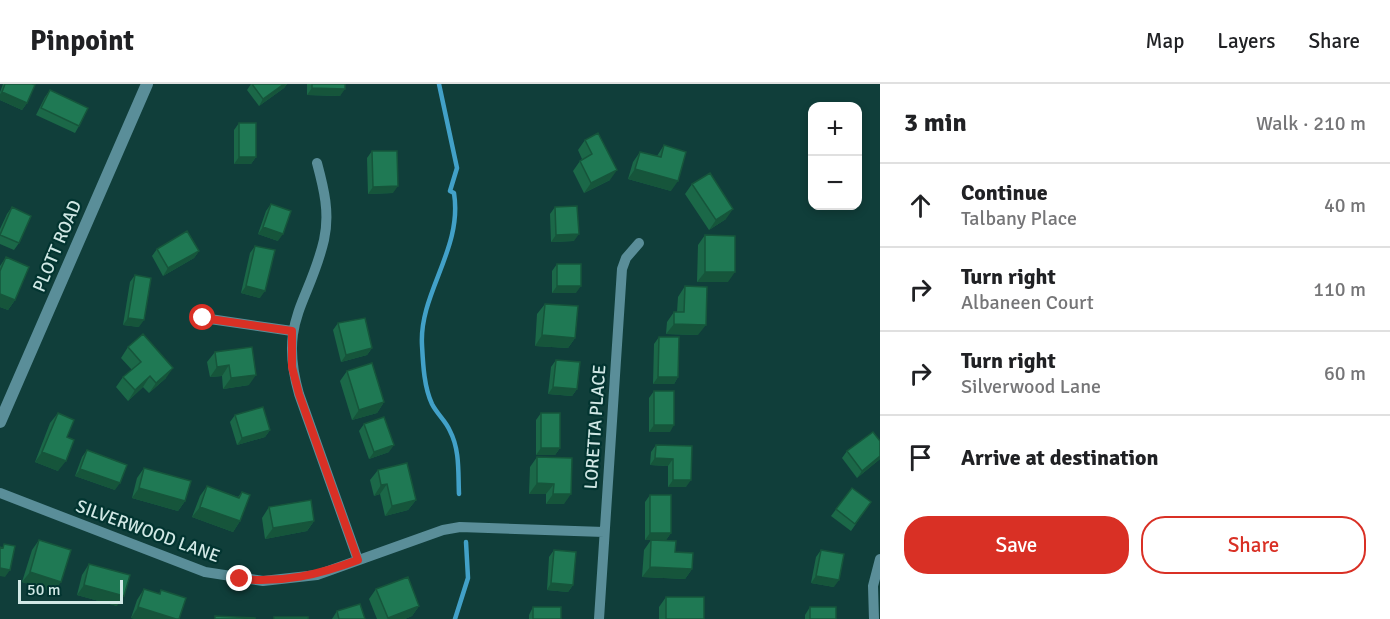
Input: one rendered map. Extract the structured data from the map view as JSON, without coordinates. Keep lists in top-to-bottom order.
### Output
{
  "streets": {
    "street": ["PLOTT ROAD", "LORETTA PLACE", "SILVERWOOD LANE"]
  },
  "crossings": [
    ["LORETTA PLACE", "SILVERWOOD LANE"]
  ],
  "scale_bar": "50 m",
  "page": {
    "header": "Pinpoint",
    "nav": ["Map", "Layers", "Share"],
    "heading": ["3 min", "Walk · 210 m"],
    "map_buttons": ["+", "−"],
    "list": [
      ["Continue", "Talbany Place", "40 m"],
      ["Turn right", "Albaneen Court", "110 m"],
      ["Turn right", "Silverwood Lane", "60 m"],
      "Arrive at destination"
    ],
    "buttons": ["Save", "Share"],
    "scale": "50 m"
  }
}
